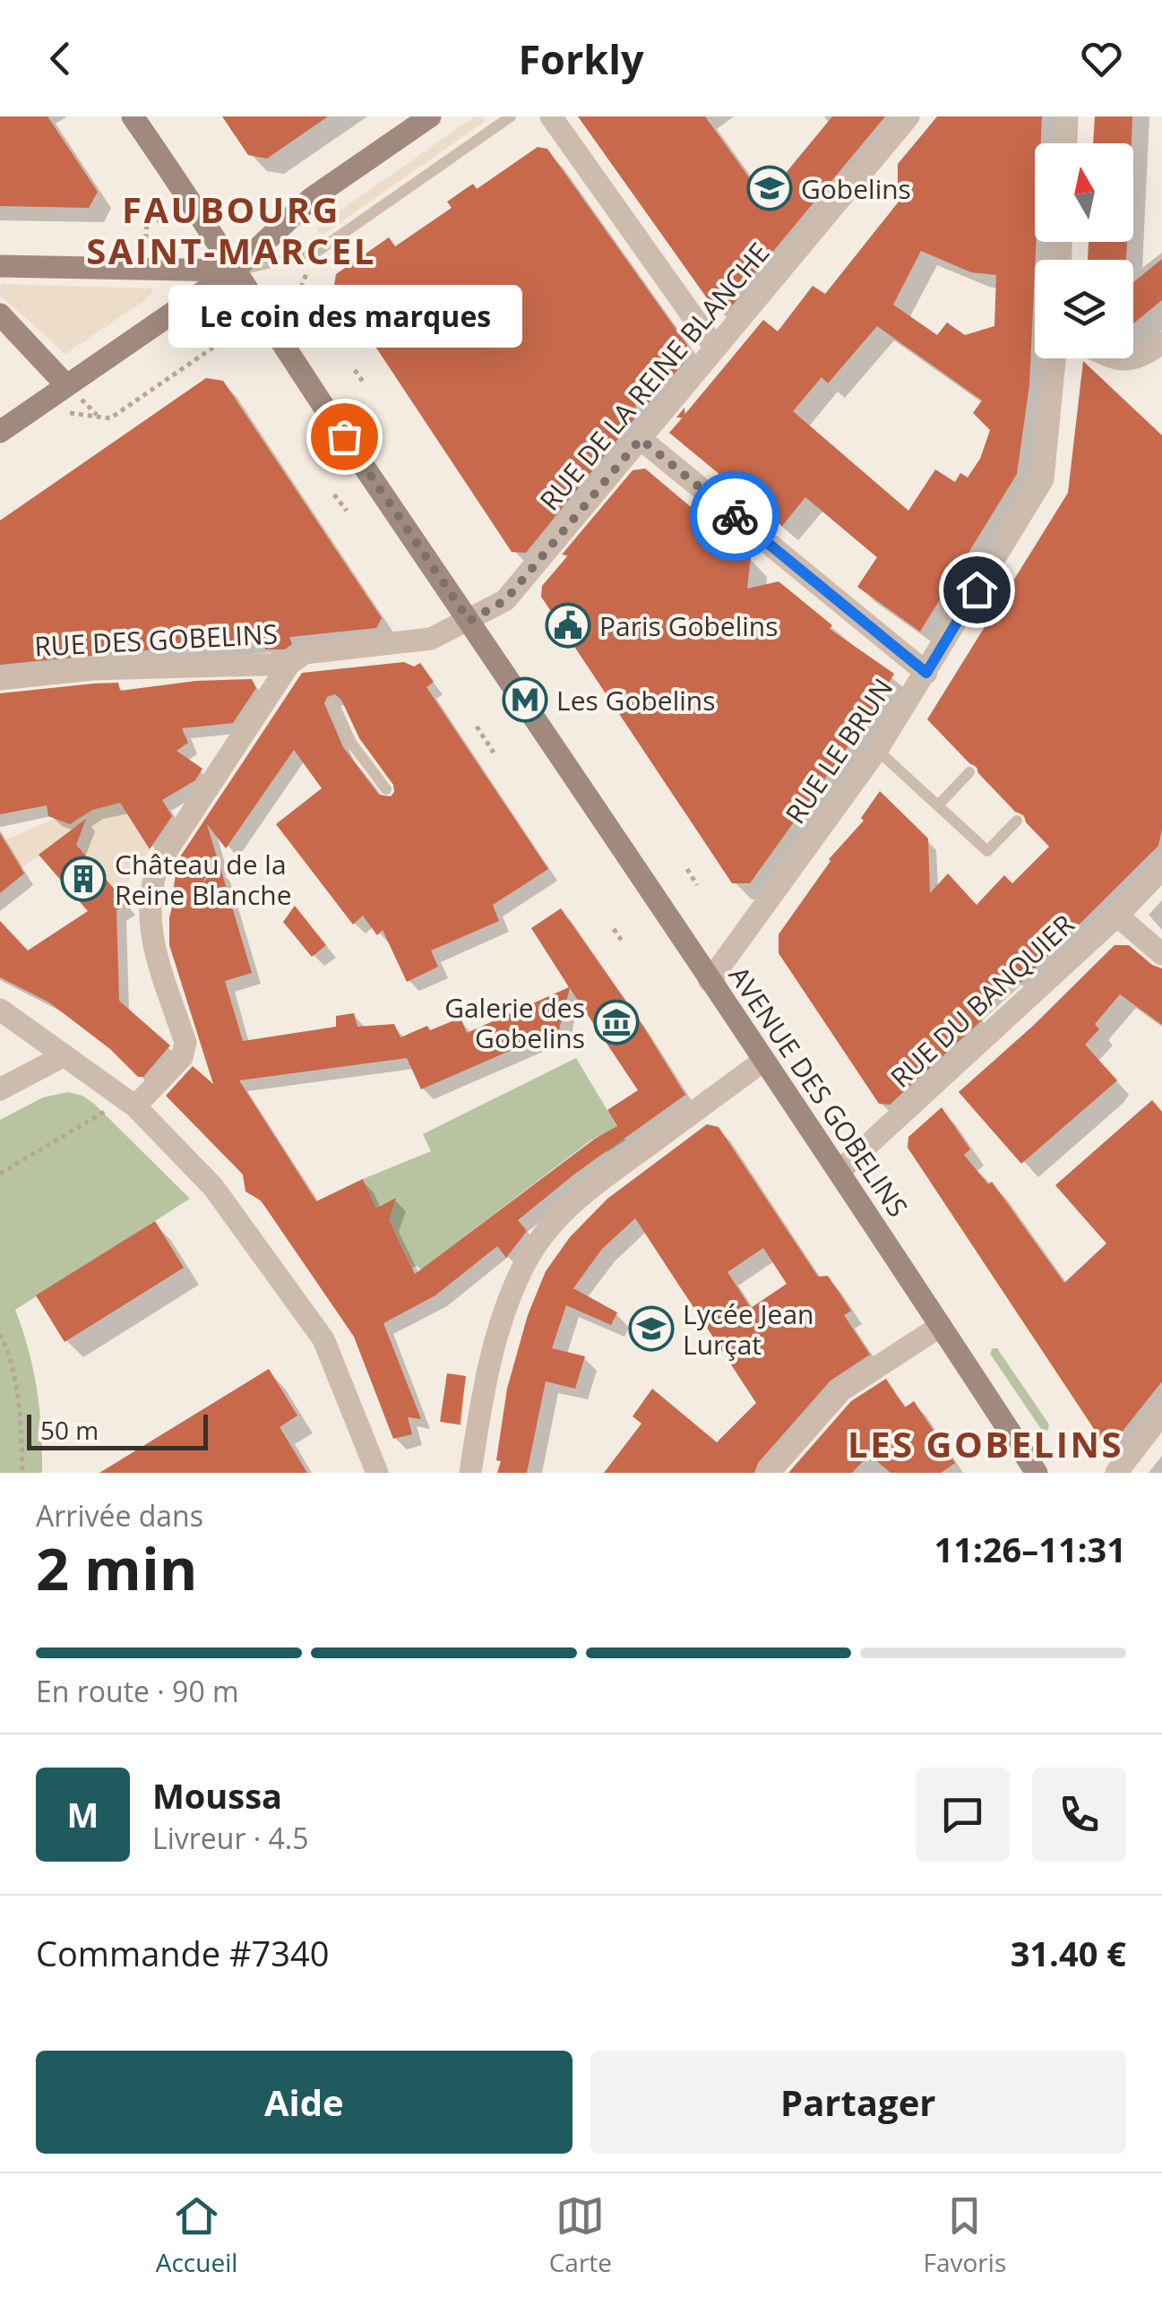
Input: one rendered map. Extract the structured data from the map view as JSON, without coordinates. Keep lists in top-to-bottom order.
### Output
{
  "streets": {
    "main road": ["AVENUE DES GOBELINS"],
    "street": [
      "RUE DE LA REINE BLANCHE",
      "RUE DES GOBELINS",
      "RUE LE BRUN",
      "RUE DU BANQUIER"
    ]
  },
  "crossings": [
    ["RUE DE LA REINE BLANCHE", "RUE DES GOBELINS"],
    ["RUE DE LA REINE BLANCHE", "AVENUE DES GOBELINS"],
    ["RUE DES GOBELINS", "AVENUE DES GOBELINS"],
    ["RUE LE BRUN", "AVENUE DES GOBELINS"],
    ["RUE DU BANQUIER", "AVENUE DES GOBELINS"]
  ],
  "districts": ["FAUBOURG SAINT-MARCEL", "LES GOBELINS"],
  "places": {
    "school or university": ["Gobelins", "Lycée Jean Lurçat"],
    "other": ["Le coin des marques"],
    "public building": ["Paris Gobelins"],
    "metro station": ["Les Gobelins"],
    "building": ["Château de la Reine Blanche"],
    "museum": ["Galerie des Gobelins"]
  },
  "scale_bar": "50 m",
  "north": "top",
  "page": {
    "header": "Forkly",
    "bubble": "Le coin des marques",
    "scale": "50 m",
    "heading": ["2 min", "Arrivée dans", "11:26–11:31"],
    "panel": [
      "Moussa",
      "Livreur · 4.5",
      "Commande #7340",
      "31.40 €"
    ],
    "bar": "En route · 90 m",
    "round": "M",
    "buttons": ["Aide", "Partager"],
    "tabs": ["Accueil", "Carte", "Favoris"]
  }
}
